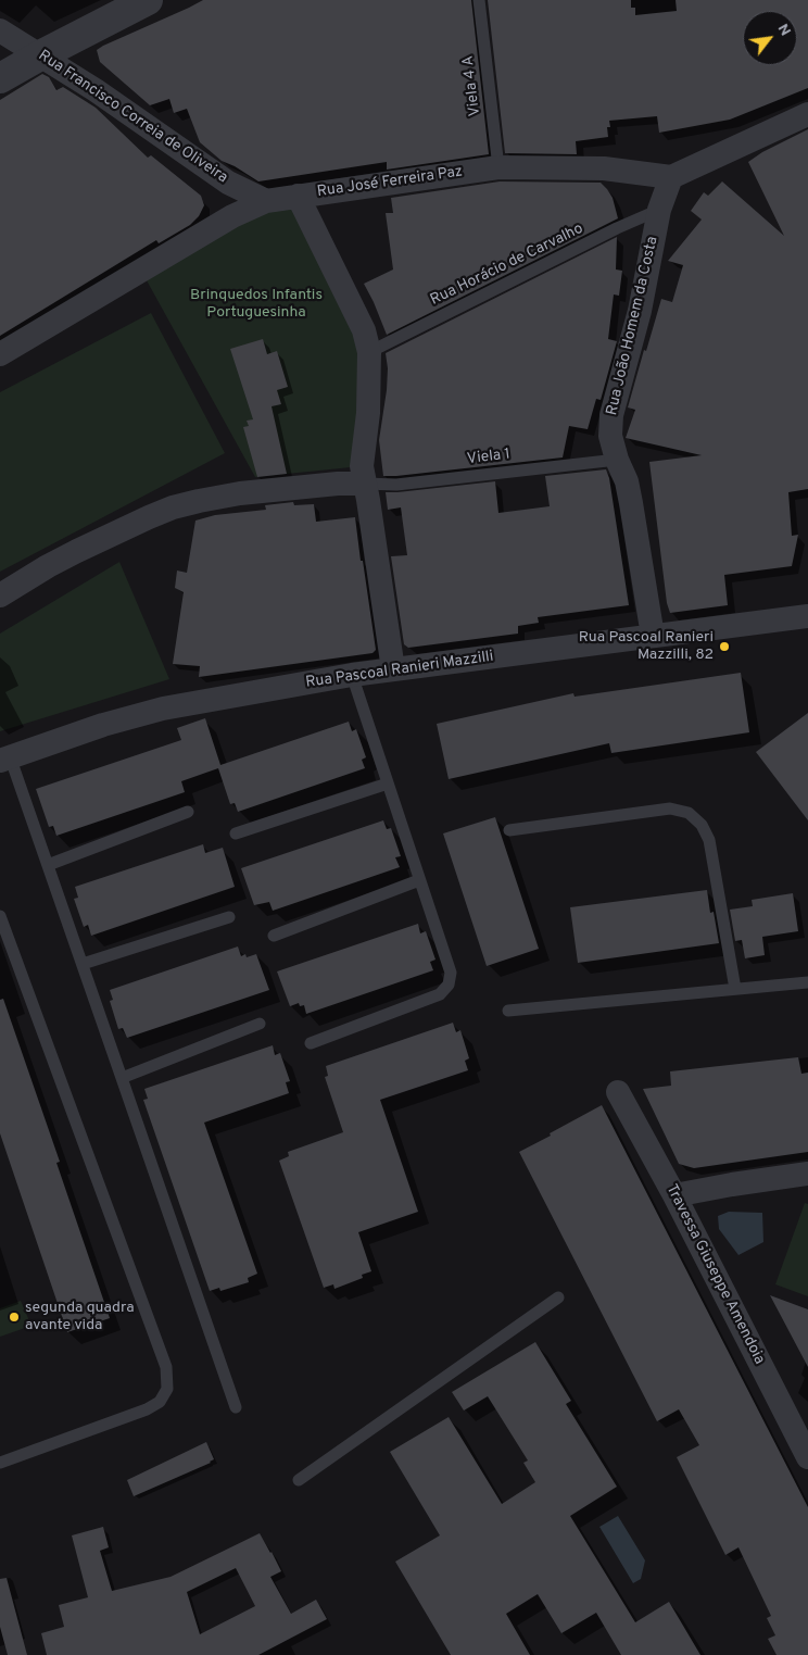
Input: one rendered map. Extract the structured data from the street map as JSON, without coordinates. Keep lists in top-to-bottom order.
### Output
{
  "streets": {
    "street": [
      "Rua Francisco Correia de Oliveira",
      "Rua José Ferreira Paz",
      "Rua João Homem da Costa",
      "Rua Pascoal Ranieri Mazzilli",
      "Travessa Giuseppe Amendoia"
    ],
    "lane": ["Viela 4 A", "Rua Horácio de Carvalho", "Viela 1"]
  },
  "crossings": [
    ["Viela 4 A", "Rua José Ferreira Paz"],
    ["Rua Francisco Correia de Oliveira", "Rua José Ferreira Paz"],
    ["Rua José Ferreira Paz", "Rua João Homem da Costa"],
    ["Rua Horácio de Carvalho", "Rua João Homem da Costa"],
    ["Rua João Homem da Costa", "Viela 1"],
    ["Rua João Homem da Costa", "Rua Pascoal Ranieri Mazzilli"]
  ],
  "parks": ["Brinquedos Infantis Portuguesinha"],
  "places": ["Rua Pascoal Ranieri Mazzilli, 82", "segunda quadra avante vida"],
  "north": "top right"
}
